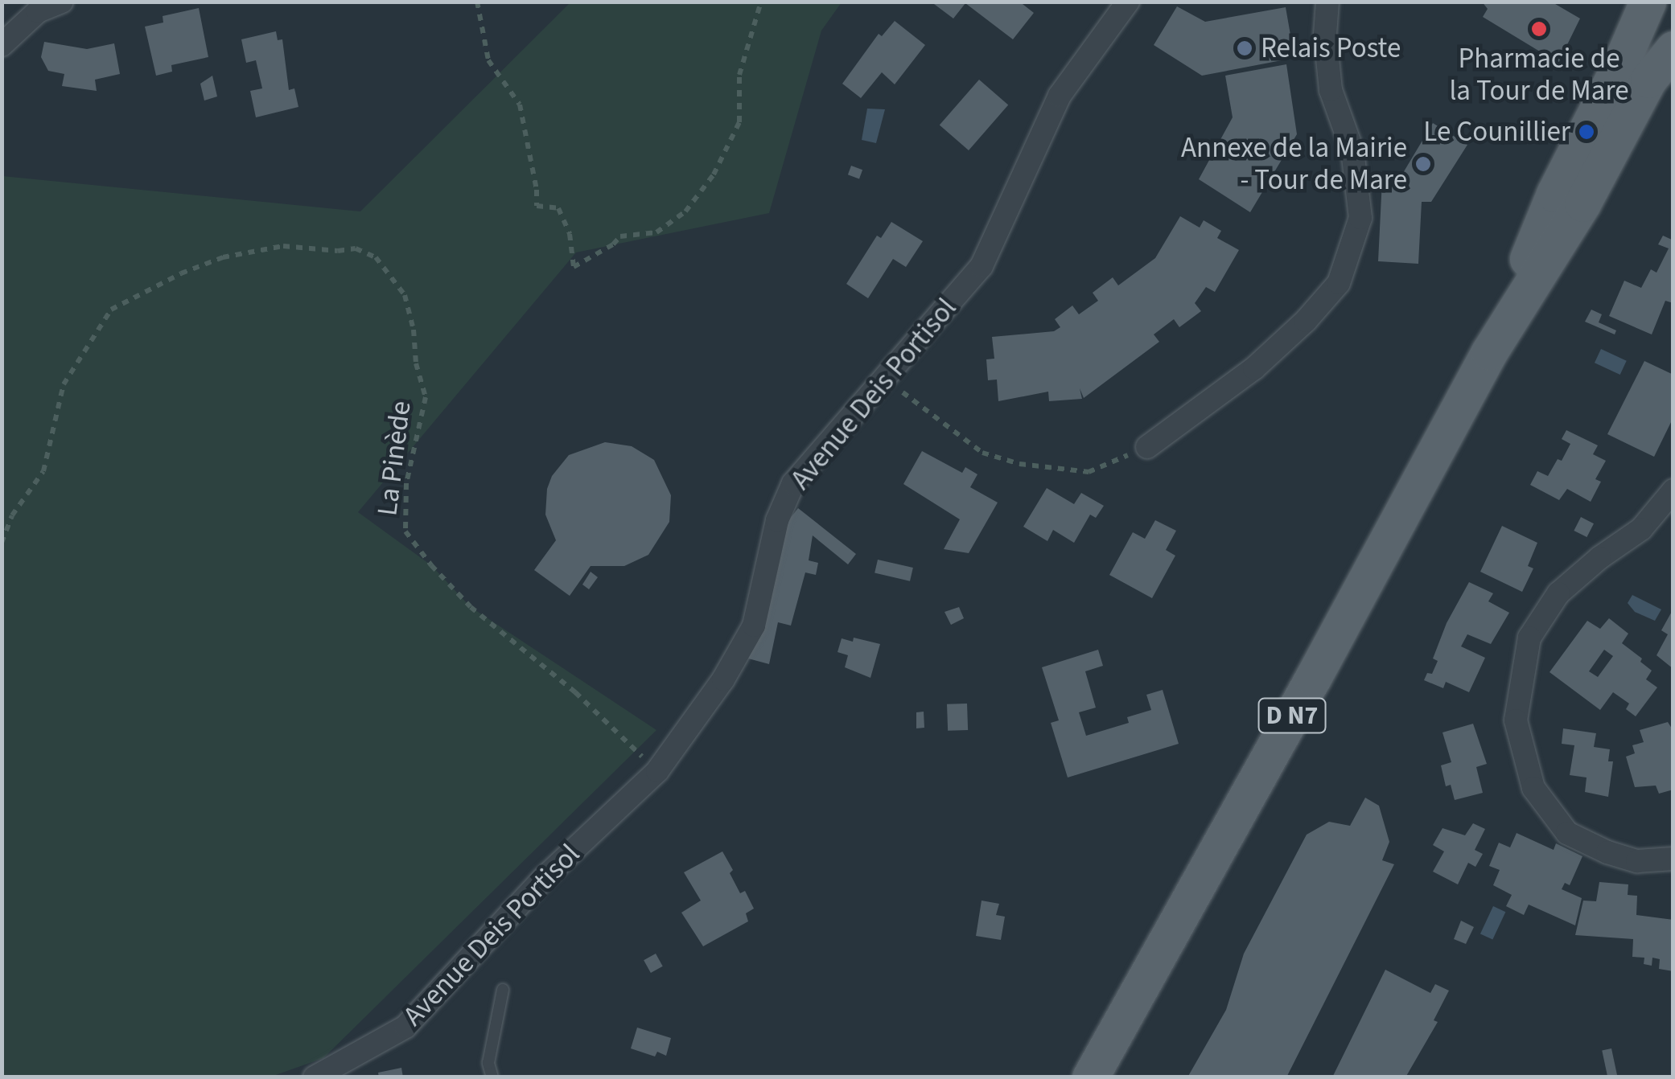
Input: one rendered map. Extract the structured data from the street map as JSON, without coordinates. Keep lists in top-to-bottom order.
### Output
{
  "streets": {
    "main road": ["D N7"],
    "street": ["Avenue Deis Portisol"],
    "path": ["La Pinède"]
  },
  "crossings": [
    ["Avenue Deis Portisol", "La Pinède"]
  ],
  "places": [
    "Pharmacie de la Tour de Mare",
    "Relais Poste",
    "Le Counillier",
    "Annexe de la Mairie - Tour de Mare"
  ]
}
